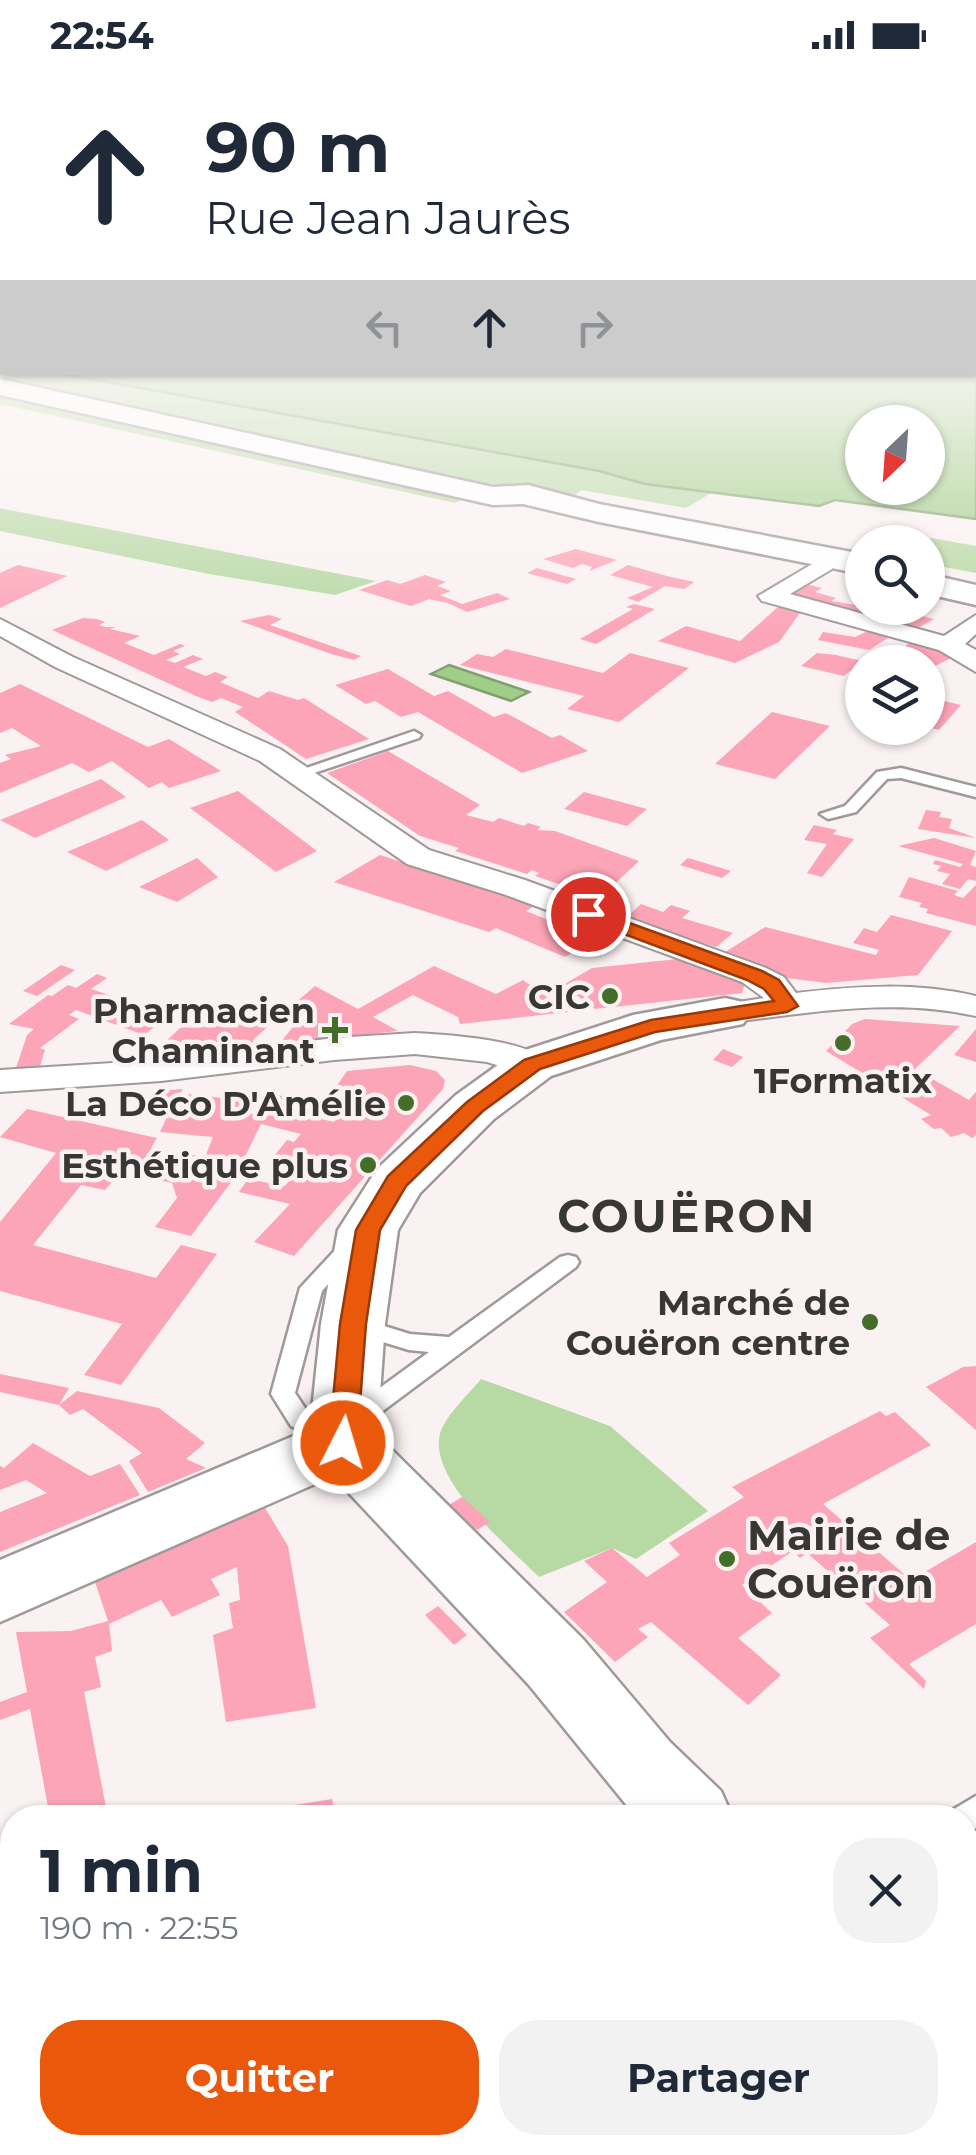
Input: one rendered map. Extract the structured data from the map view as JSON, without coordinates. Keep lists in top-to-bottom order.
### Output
{
  "districts": ["COUËRON"],
  "places": {
    "other": [
      "CIC",
      "1Formatix",
      "La Déco D'Amélie",
      "Esthétique plus",
      "Marché de Couëron centre",
      "Mairie de Couëron"
    ],
    "health": ["Pharmacien Chaminant"]
  },
  "north": "bottom left",
  "page": {
    "status": "22:54",
    "turn": ["90 m", "Rue Jean Jaurès"],
    "heading": ["1 min", "190 m · 22:55"],
    "buttons": ["Quitter", "Partager"]
  }
}
